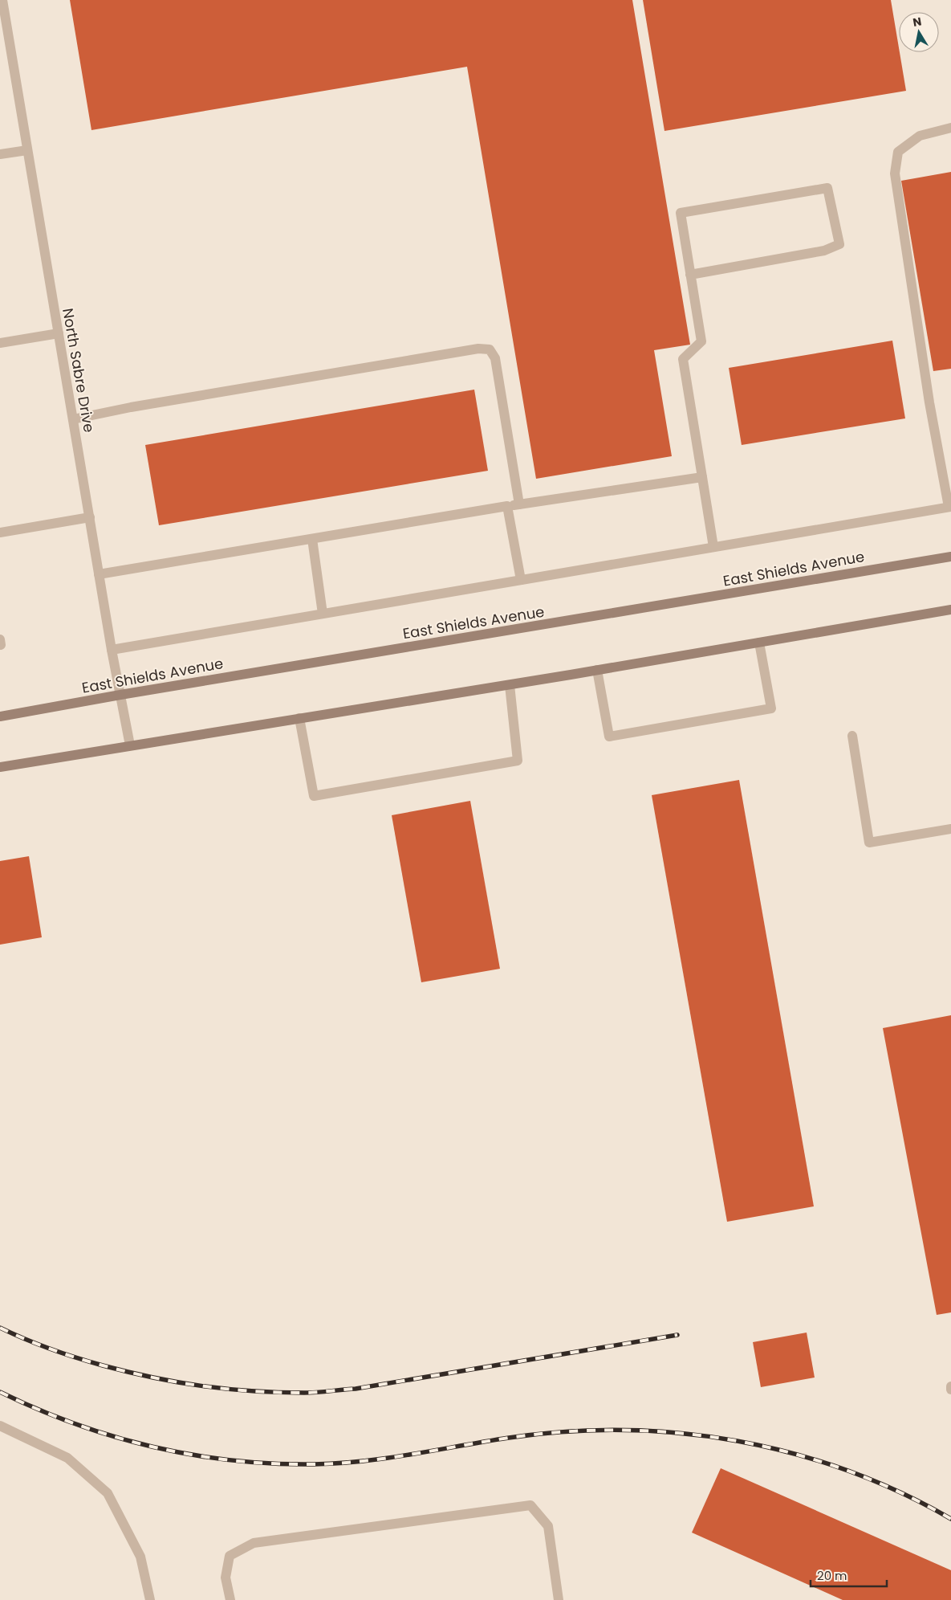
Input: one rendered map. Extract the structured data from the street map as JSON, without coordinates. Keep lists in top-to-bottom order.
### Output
{
  "streets": {
    "main road": ["East Shields Avenue"],
    "street": ["North Sabre Drive"]
  },
  "crossings": [
    ["North Sabre Drive", "East Shields Avenue"]
  ],
  "scale_bar": "20 m",
  "north": "top"
}
